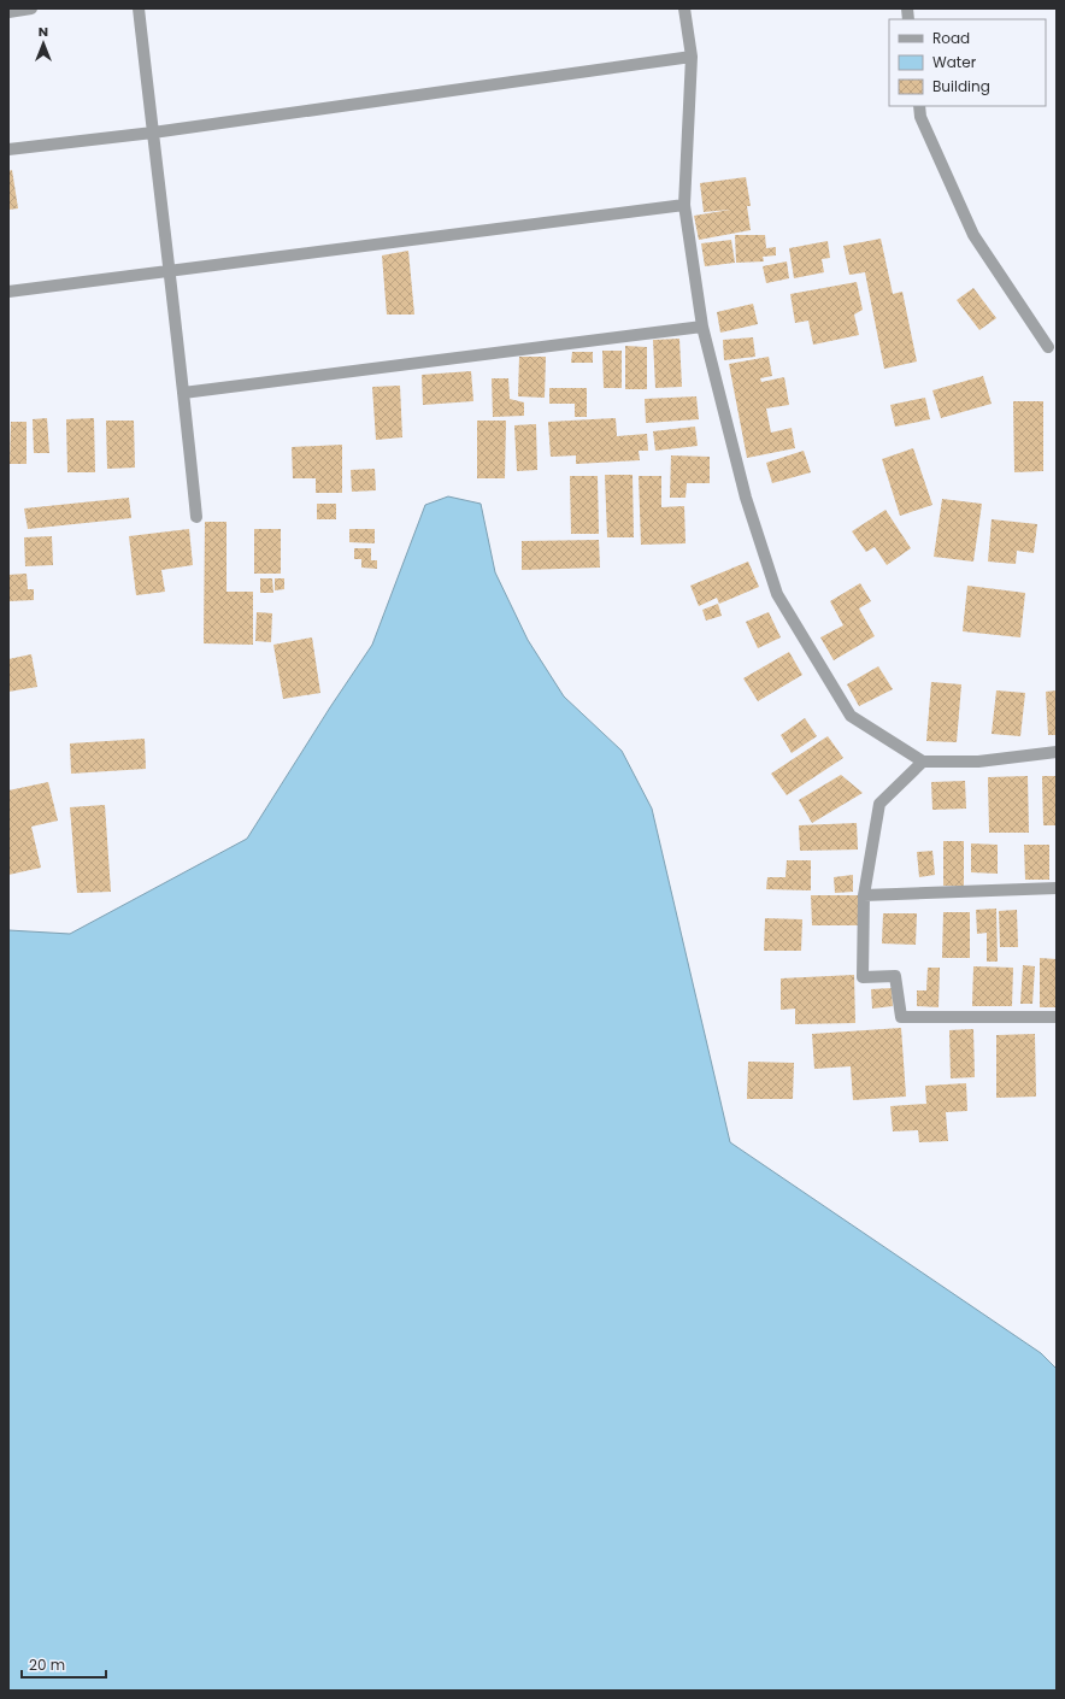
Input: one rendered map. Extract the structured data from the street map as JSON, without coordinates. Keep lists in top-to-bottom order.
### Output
{
  "legend": ["Road", "Water", "Building"],
  "scale_bar": "20 m",
  "north": "top"
}
